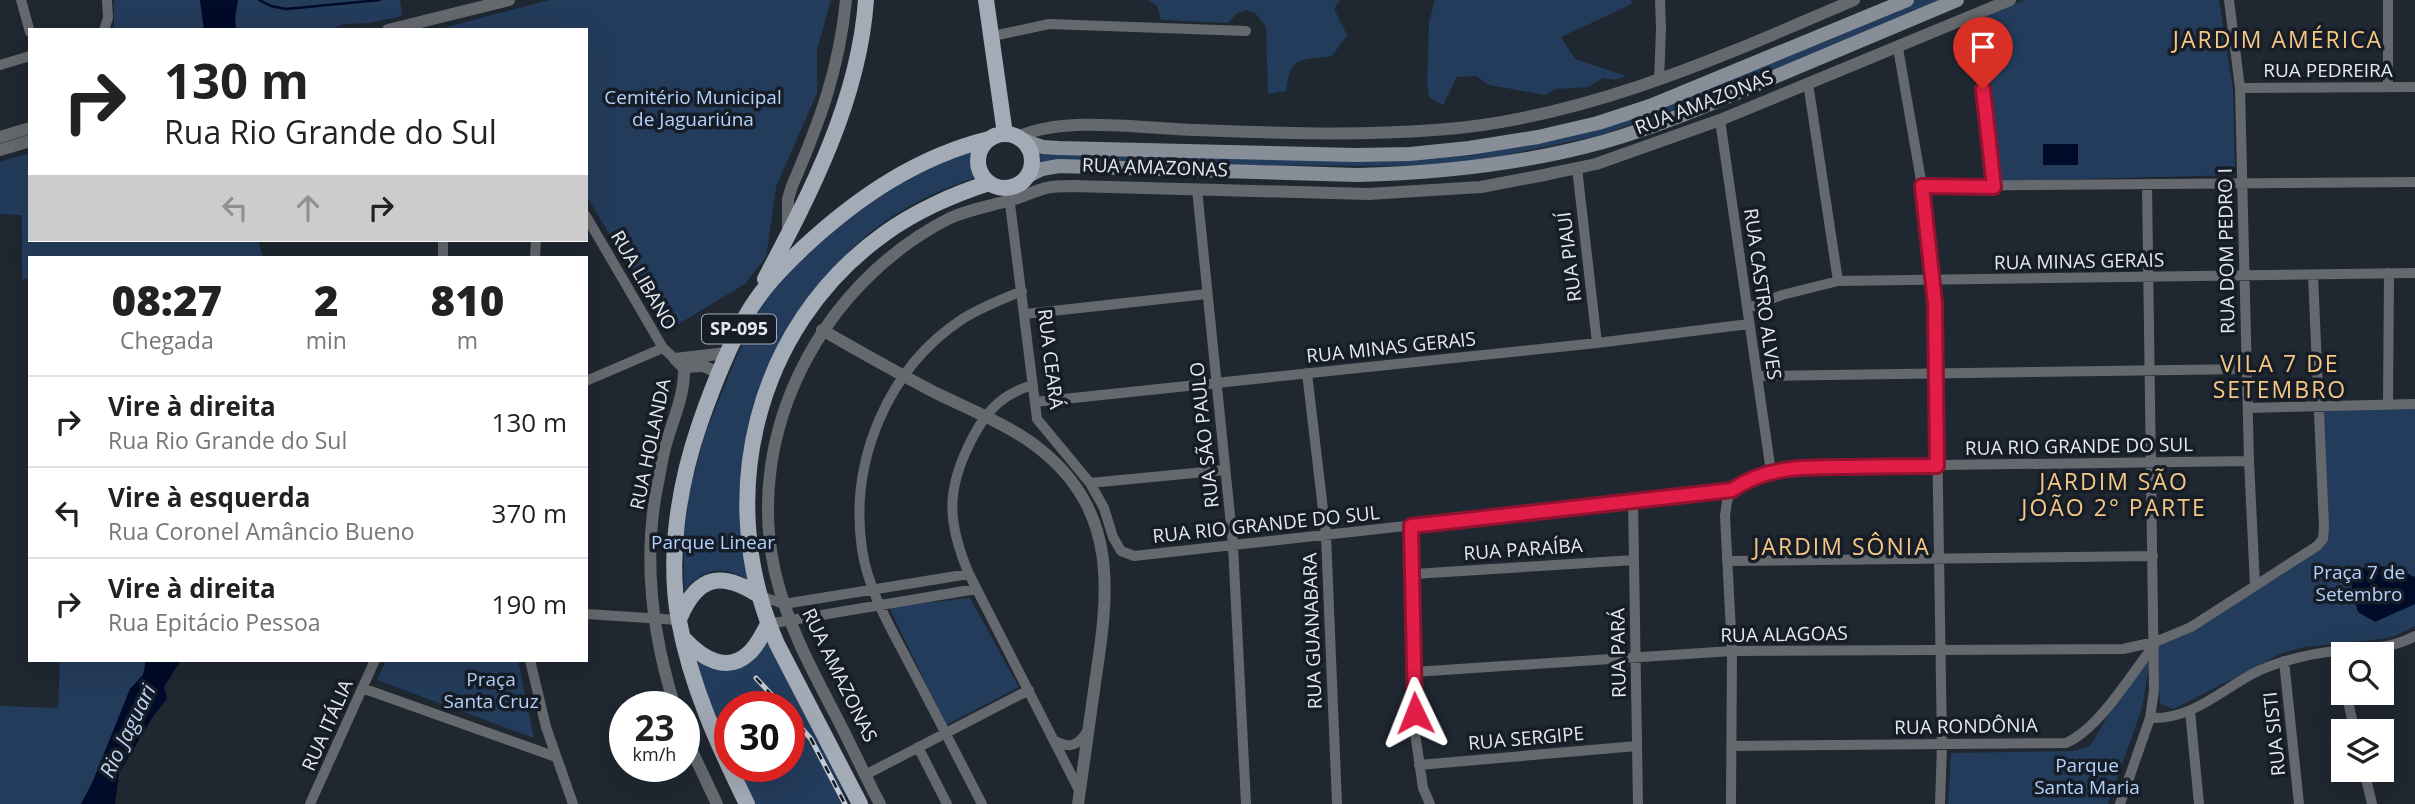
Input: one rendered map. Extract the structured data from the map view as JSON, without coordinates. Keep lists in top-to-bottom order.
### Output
{
  "streets": {
    "main road": ["SP-095"],
    "street": [
      "RUA PEDREIRA",
      "RUA AMAZONAS",
      "RUA DOM PEDRO I",
      "RUA PIAUÍ",
      "RUA MINAS GERAIS",
      "RUA LIBANO",
      "RUA CASTRO ALVES",
      "RUA CEARÁ",
      "RUA SÃO PAULO",
      "RUA HOLANDA",
      "RUA RIO GRANDE DO SUL",
      "RUA PARAÍBA",
      "RUA GUANABARA",
      "RUA ALAGOAS",
      "RUA PARÁ",
      "RUA ITÁLIA",
      "RUA RONDÔNIA",
      "RUA SISTI",
      "RUA SERGIPE"
    ]
  },
  "crossings": [
    ["RUA PEDREIRA", "RUA DOM PEDRO I"],
    ["RUA AMAZONAS", "RUA PIAUÍ"],
    ["RUA AMAZONAS", "RUA CASTRO ALVES"],
    ["RUA AMAZONAS", "SP-095"],
    ["RUA AMAZONAS", "RUA CEARÁ"],
    ["RUA AMAZONAS", "RUA SÃO PAULO"],
    ["RUA DOM PEDRO I", "RUA MINAS GERAIS"],
    ["RUA DOM PEDRO I", "RUA RIO GRANDE DO SUL"],
    ["RUA DOM PEDRO I", "RUA ALAGOAS"],
    ["RUA PIAUÍ", "RUA MINAS GERAIS"],
    ["RUA MINAS GERAIS", "RUA CASTRO ALVES"],
    ["RUA MINAS GERAIS", "RUA CEARÁ"],
    ["RUA MINAS GERAIS", "RUA SÃO PAULO"],
    ["RUA MINAS GERAIS", "RUA GUANABARA"],
    ["RUA LIBANO", "RUA HOLANDA"],
    ["RUA CASTRO ALVES", "RUA RIO GRANDE DO SUL"],
    ["SP-095", "RUA CEARÁ"],
    ["RUA CEARÁ", "RUA RIO GRANDE DO SUL"],
    ["RUA SÃO PAULO", "RUA RIO GRANDE DO SUL"],
    ["RUA RIO GRANDE DO SUL", "RUA GUANABARA"],
    ["RUA RIO GRANDE DO SUL", "RUA PARÁ"],
    ["RUA PARAÍBA", "RUA PARÁ"],
    ["RUA ALAGOAS", "RUA PARÁ"],
    ["RUA ALAGOAS", "RUA RONDÔNIA"],
    ["RUA PARÁ", "RUA SERGIPE"]
  ],
  "districts": [
    "JARDIM AMÉRICA",
    "VILA 7 DE SETEMBRO",
    "JARDIM SÃO JOÃO 2° PARTE",
    "JARDIM SÔNIA"
  ],
  "water": ["Rio Jaguari"],
  "parks": [
    "Cemitério Municipal de Jaguariúna",
    "Parque Linear",
    "Praça 7 de Setembro",
    "Praça Santa Cruz",
    "Parque Santa Maria"
  ],
  "page": {
    "turn": ["130 m", "Rua Rio Grande do Sul"],
    "eta": [
      "08:27",
      "Chegada",
      "2",
      "min",
      "810",
      "m"
    ],
    "list": [
      {
        "name": "Vire à direita",
        "note": "Rua Rio Grande do Sul",
        "value": "130 m"
      },
      {
        "name": "Vire à esquerda",
        "note": "Rua Coronel Amâncio Bueno",
        "value": "370 m"
      },
      {
        "name": "Vire à direita",
        "note": "Rua Epitácio Pessoa",
        "value": "190 m"
      }
    ],
    "speed": "23 km/h",
    "limit": "30"
  }
}
